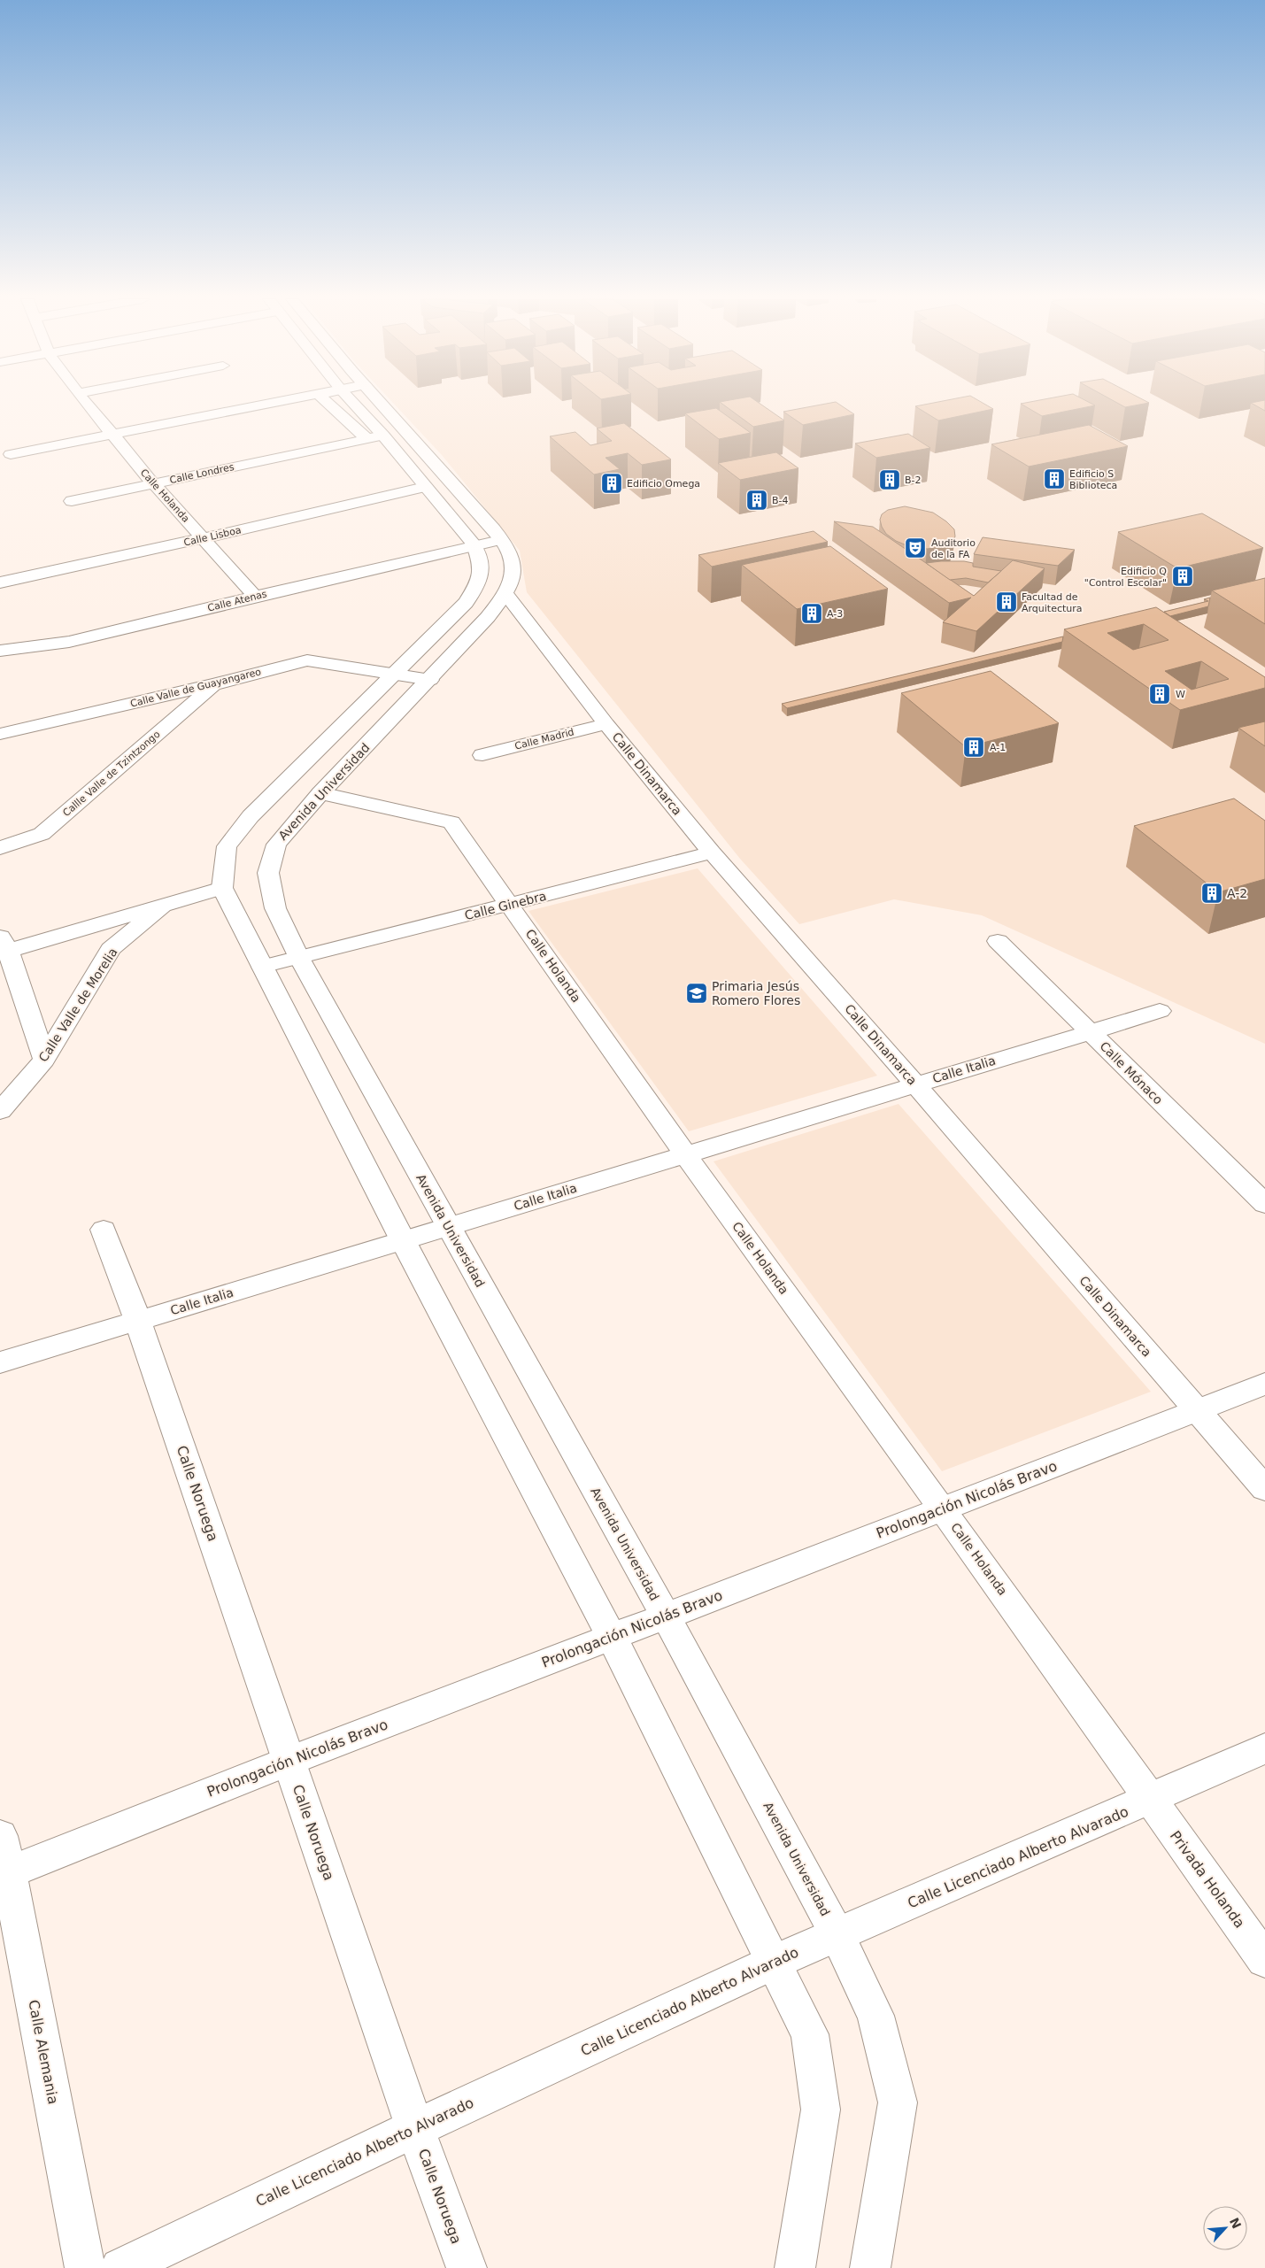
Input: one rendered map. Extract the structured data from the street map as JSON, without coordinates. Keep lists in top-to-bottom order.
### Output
{
  "streets": {
    "street": [
      "Calle Londres",
      "Calle Holanda",
      "Calle Lisboa",
      "Calle Atenas",
      "Calle Valle de Guayangareo",
      "Calle Madrid",
      "Callle Valle de Tzintzongo",
      "Calle Dinamarca",
      "Avenida Universidad",
      "Calle Ginebra",
      "Calle Valle de Morelia",
      "Calle Italia",
      "Calle Mónaco",
      "Calle Noruega",
      "Prolongación Nicolás Bravo",
      "Calle Licenciado Alberto Alvarado",
      "Privada Holanda",
      "Calle Alemania"
    ]
  },
  "crossings": [
    ["Calle Londres", "Calle Holanda"],
    ["Calle Holanda", "Calle Lisboa"],
    ["Calle Holanda", "Calle Atenas"],
    ["Calle Holanda", "Avenida Universidad"],
    ["Calle Holanda", "Calle Ginebra"],
    ["Calle Holanda", "Calle Italia"],
    ["Calle Holanda", "Prolongación Nicolás Bravo"],
    ["Calle Holanda", "Calle Licenciado Alberto Alvarado"],
    ["Calle Holanda", "Privada Holanda"],
    ["Calle Atenas", "Avenida Universidad"],
    ["Calle Valle de Guayangareo", "Callle Valle de Tzintzongo"],
    ["Calle Valle de Guayangareo", "Avenida Universidad"],
    ["Calle Madrid", "Calle Dinamarca"],
    ["Calle Dinamarca", "Avenida Universidad"],
    ["Calle Dinamarca", "Calle Ginebra"],
    ["Calle Dinamarca", "Calle Italia"],
    ["Calle Dinamarca", "Prolongación Nicolás Bravo"],
    ["Avenida Universidad", "Calle Ginebra"],
    ["Avenida Universidad", "Calle Italia"],
    ["Avenida Universidad", "Prolongación Nicolás Bravo"],
    ["Avenida Universidad", "Calle Licenciado Alberto Alvarado"],
    ["Calle Italia", "Calle Mónaco"],
    ["Calle Italia", "Calle Noruega"],
    ["Calle Noruega", "Prolongación Nicolás Bravo"],
    ["Calle Noruega", "Calle Licenciado Alberto Alvarado"],
    ["Prolongación Nicolás Bravo", "Calle Alemania"],
    ["Calle Licenciado Alberto Alvarado", "Privada Holanda"]
  ],
  "places": {
    "building": [
      "Edificio S Biblioteca",
      "B-2",
      "Edificio Omega",
      "B-4",
      "Edificio Q \"Control Escolar\"",
      "Facultad de Arquitectura",
      "A-3",
      "W",
      "A-1",
      "A-2"
    ],
    "theatre": ["Auditorio de la FA"],
    "school or university": ["Primaria Jesús Romero Flores"]
  },
  "north": "top right"
}
